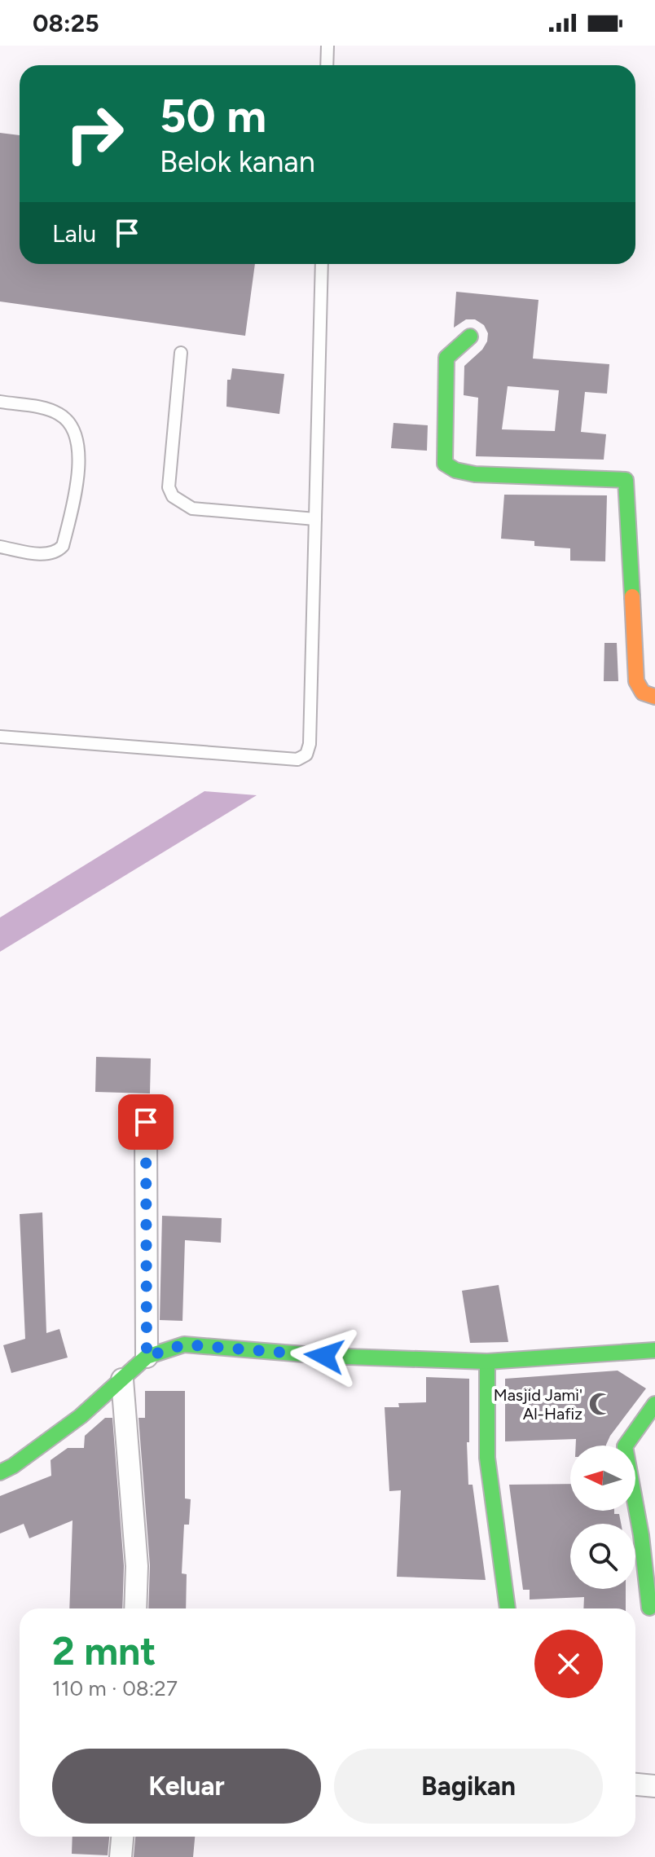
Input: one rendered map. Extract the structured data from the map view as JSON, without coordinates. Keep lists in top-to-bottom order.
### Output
{
  "places": {
    "mosque": ["Masjid Jami' Al-Hafiz"]
  },
  "north": "left",
  "page": {
    "status": "08:25",
    "turn": ["50 m", "Belok kanan"],
    "then": "Lalu",
    "heading": ["2 mnt", "110 m · 08:27"],
    "buttons": ["Keluar", "Bagikan"]
  }
}
